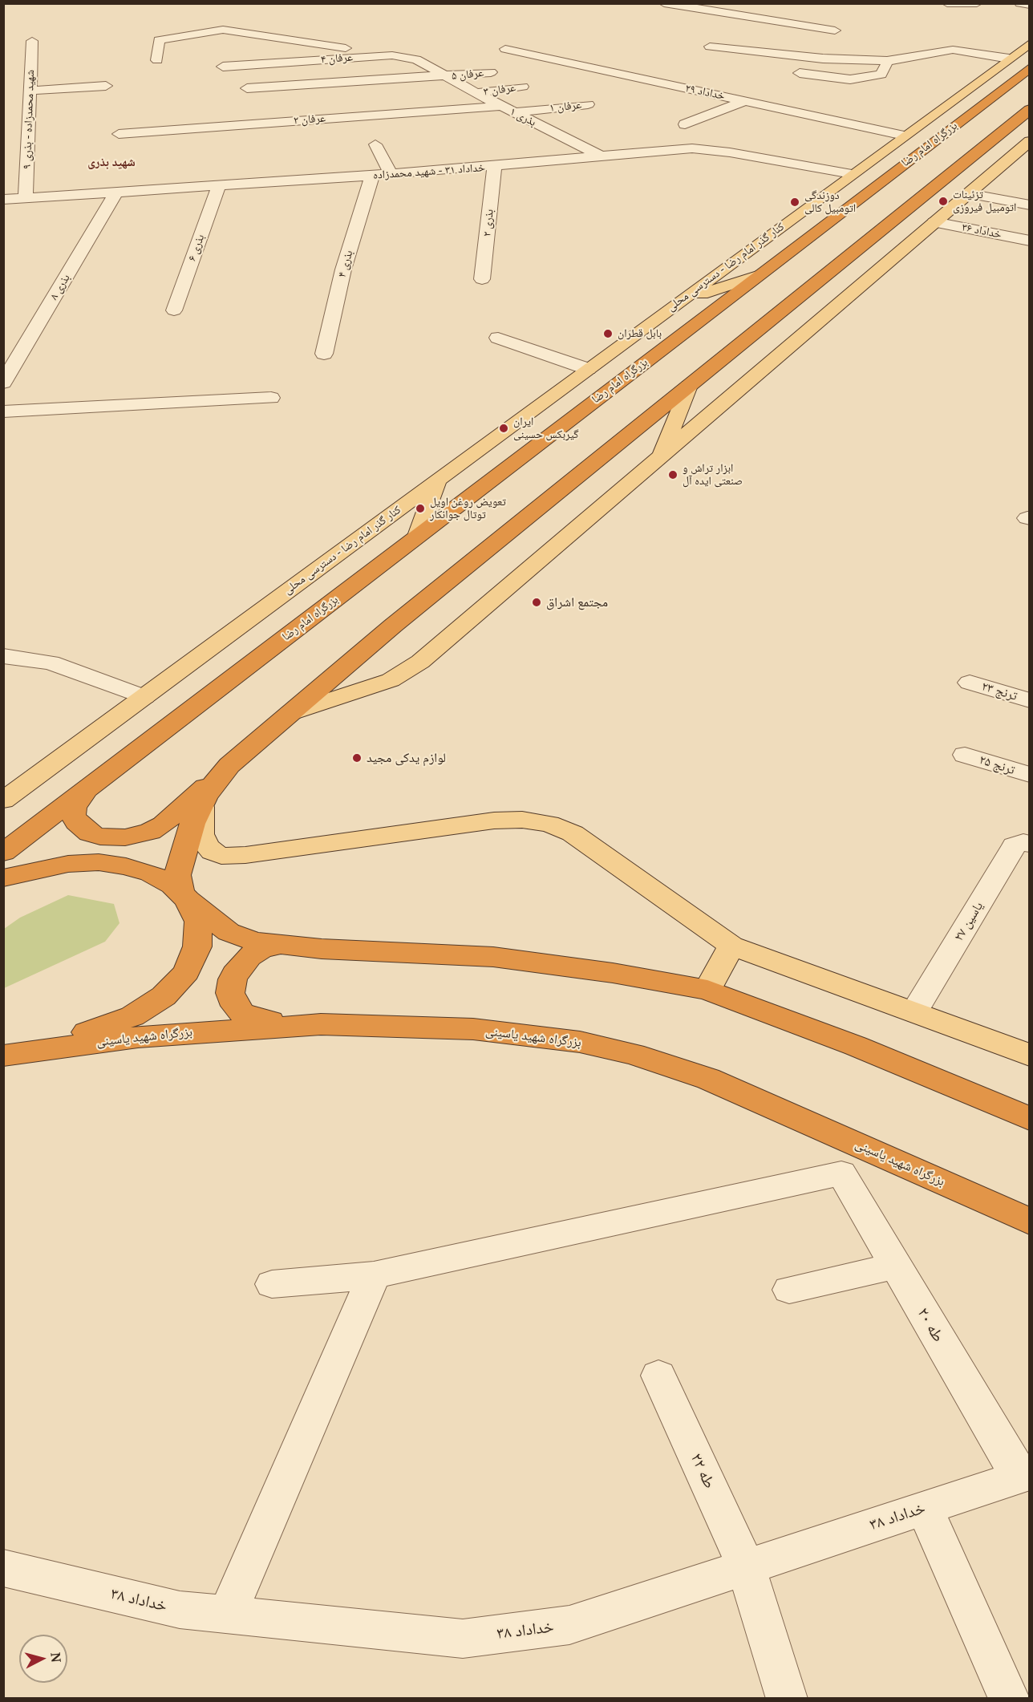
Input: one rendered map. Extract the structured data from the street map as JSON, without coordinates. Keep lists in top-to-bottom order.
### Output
{
  "streets": {
    "highway": ["بزرگراه امام رضا", "بزرگراه شهید یاسینی"],
    "main road": ["کنار گذر امام رضا - دسترسی محلی"],
    "street": [
      "عرفان ۴",
      "عرفان ۵",
      "عرفان ۳",
      "خداداد ۲۹",
      "عرفان ۱",
      "بذری ۱",
      "شهید محمدزاده - بذری ۹",
      "عرفان ۲",
      "خداداد ۳۱ - شهید محمدزاده",
      "بذری ۲",
      "خداداد ۳۶",
      "بذری ۶",
      "بذری ۴",
      "بذری ۸",
      "ترنج ۲۳",
      "ترنج ۲۵",
      "یاسین ۲۷",
      "طه ۲۰",
      "طه ۲۲",
      "خداداد ۳۸"
    ]
  },
  "crossings": [
    ["عرفان ۴", "عرفان ۵"],
    ["عرفان ۴", "بذری ۱"],
    ["عرفان ۵", "بذری ۱"],
    ["عرفان ۳", "بذری ۱"],
    ["خداداد ۲۹", "کنار گذر امام رضا - دسترسی محلی"],
    ["عرفان ۱", "بذری ۱"],
    ["بذری ۱", "عرفان ۲"],
    ["بذری ۱", "خداداد ۳۱ - شهید محمدزاده"],
    ["شهید محمدزاده - بذری ۹", "خداداد ۳۱ - شهید محمدزاده"],
    ["خداداد ۳۱ - شهید محمدزاده", "بذری ۲"],
    ["خداداد ۳۱ - شهید محمدزاده", "بذری ۶"],
    ["خداداد ۳۱ - شهید محمدزاده", "بذری ۴"],
    ["خداداد ۳۱ - شهید محمدزاده", "کنار گذر امام رضا - دسترسی محلی"],
    ["خداداد ۳۱ - شهید محمدزاده", "بذری ۸"],
    ["طه ۲۰", "خداداد ۳۸"],
    ["طه ۲۲", "خداداد ۳۸"]
  ],
  "districts": ["شهید بذری"],
  "places": [
    "تزئینات اتومبیل فیروزی",
    "دوزندگی اتومبیل کالی",
    "بابل قطران",
    "ایران گیربکس حسینی",
    "ابزار تراش و صنعتی ایده آل",
    "تعویض روغن اویل توتال جوانکار",
    "مجتمع اشراق",
    "لوازم یدکی مجید"
  ],
  "north": "right"
}
